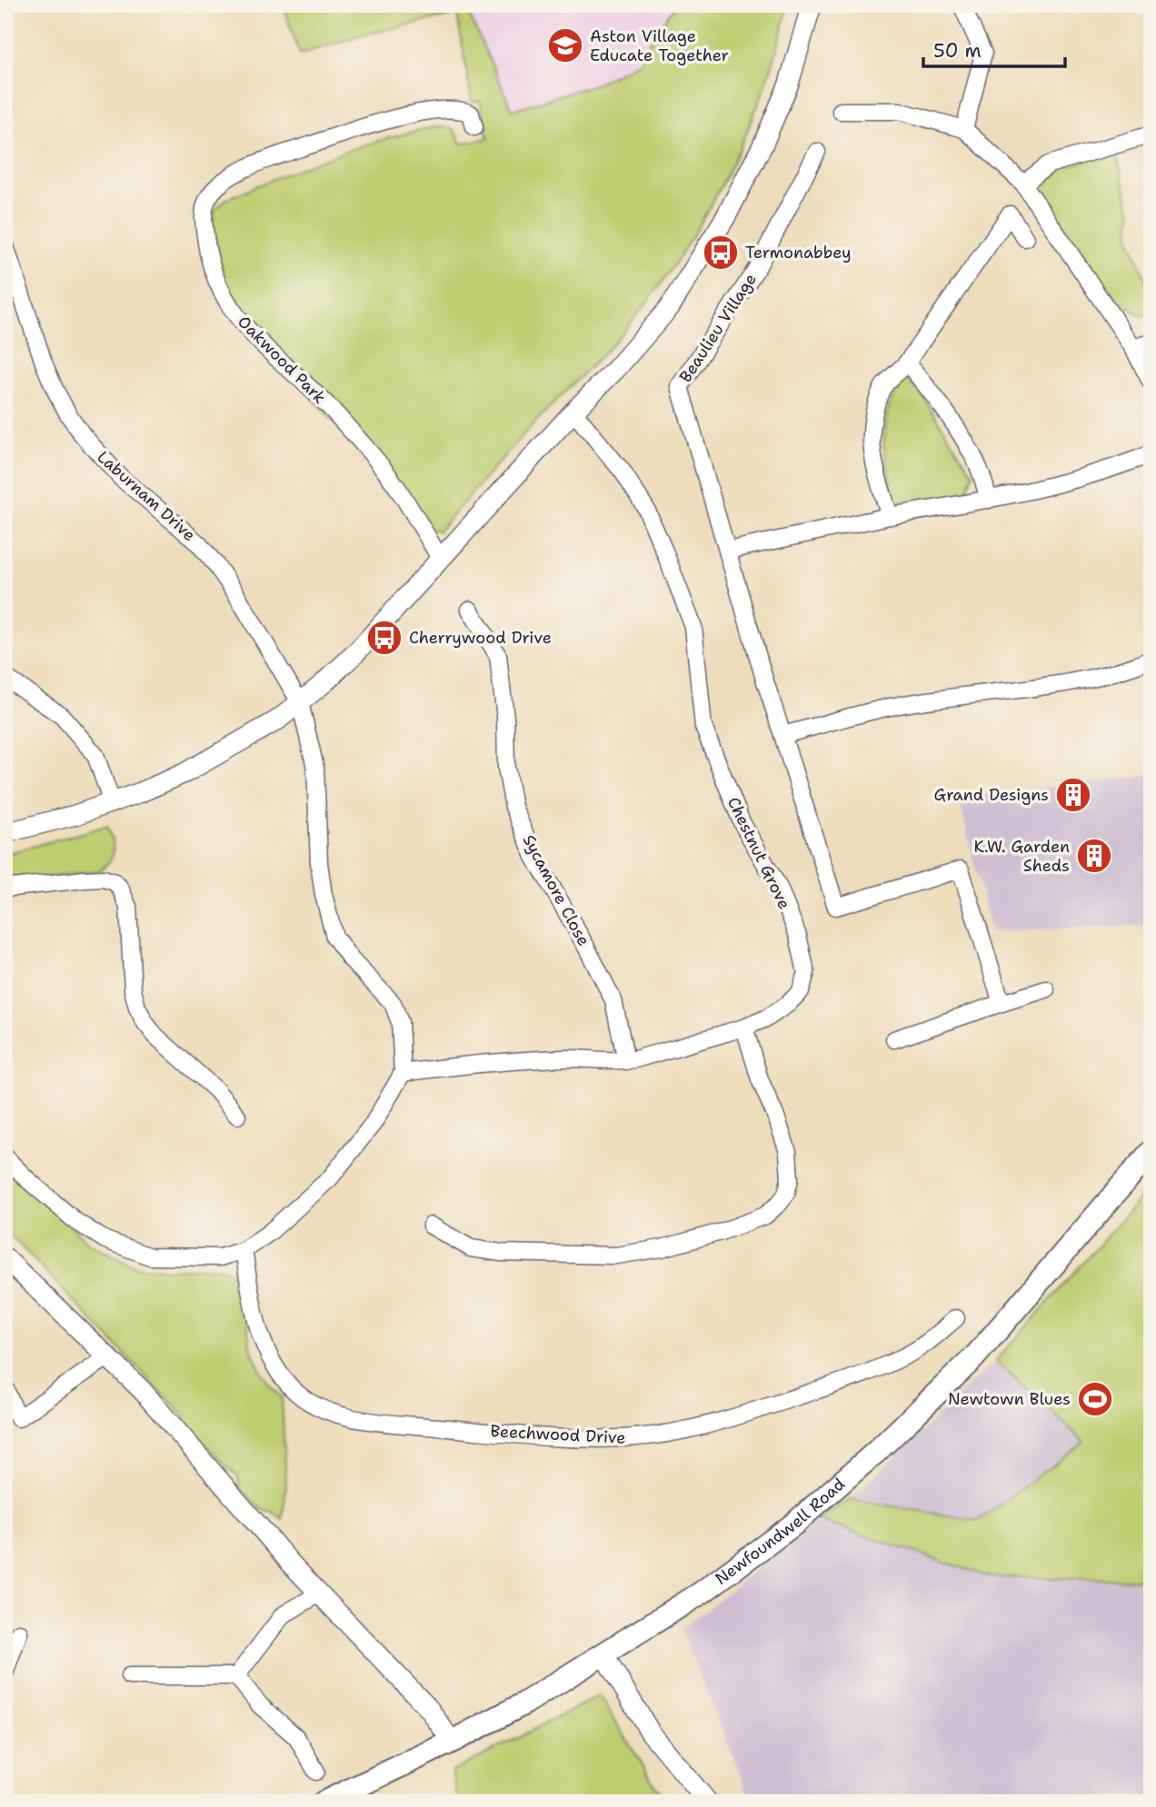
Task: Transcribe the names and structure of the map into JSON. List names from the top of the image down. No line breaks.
{"streets":{"main road":["Newfoundwell Road"],"street":["Beaulieu Village","Oakwood Park","Laburnam Drive","Chestnut Grove","Sycamore Close","Beechwood Drive"]},"crossings":[["Chestnut Grove","Sycamore Close"]],"places":{"school or university":["Aston Village Educate Together"],"bus stop":["Termonabbey","Cherrywood Drive"],"building":["Grand Designs","K.W. Garden Sheds"],"sports":["Newtown Blues"]},"scale_bar":"50 m"}
